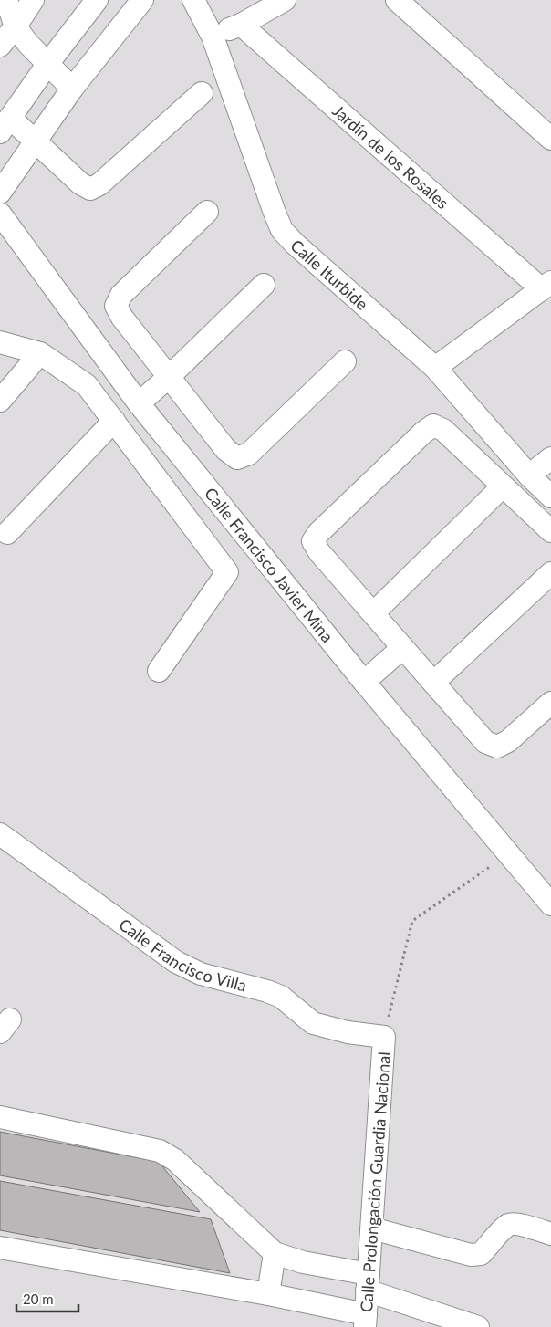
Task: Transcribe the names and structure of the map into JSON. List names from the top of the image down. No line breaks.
{"streets":{"street":["Jardín de los Rosales","Calle Iturbide","Calle Francisco Javier Mina","Calle Francisco Villa","Calle Prolongación Guardia Nacional"]},"crossings":[["Calle Francisco Villa","Calle Prolongación Guardia Nacional"]],"scale_bar":"20 m"}
